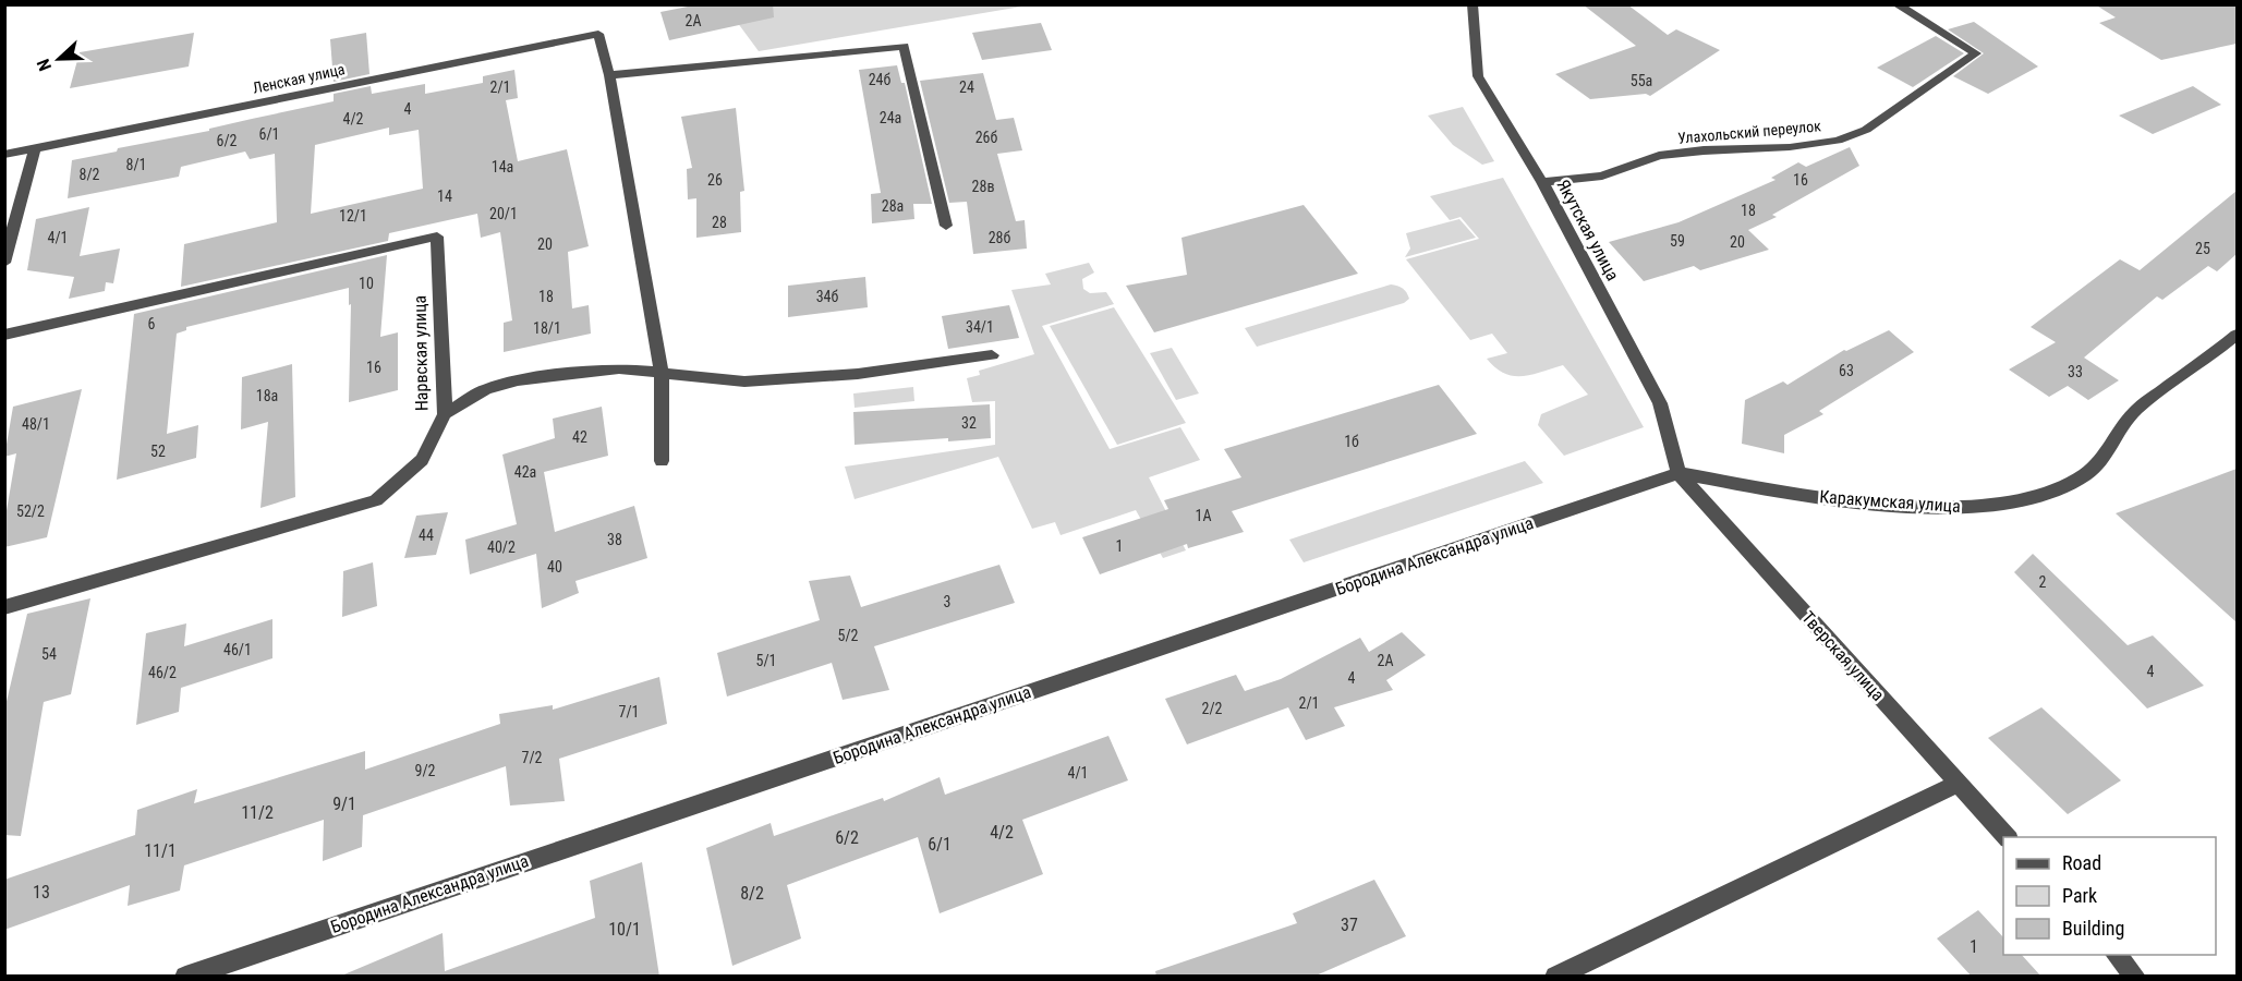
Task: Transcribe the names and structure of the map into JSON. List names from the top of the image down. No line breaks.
{"streets":{"street":["Ленская улица","Улахольский переулок","Якутская улица","Нарвская улица","Каракумская улица","Бородина Александра улица","Тверская улица"]},"crossings":[["Улахольский переулок","Якутская улица"],["Якутская улица","Каракумская улица"],["Якутская улица","Бородина Александра улица"],["Якутская улица","Тверская улица"],["Каракумская улица","Бородина Александра улица"],["Каракумская улица","Тверская улица"],["Бородина Александра улица","Тверская улица"]],"house_numbers":["2А","24б","55а","2/1","24","4","24а","4/2","6/1","26б","6/2","8/1","14а","8/2","26","16","28в","14","28а","18","20/1","12/1","28","4/1","28б","59","20","20","25","10","18","34б","6","34/1","18/1","16","63","33","18а","32","48/1","42","1б","52","42а","52/2","1А","44","38","1","40/2","40","2","3","5/2","46/1","54","5/1","2А","4","46/2","4","2/1","2/2","7/1","7/2","9/2","4/1","9/1","11/2","4/2","6/2","6/1","11/1","13","8/2","37","10/1","1"],"legend":["Road","Park","Building"],"north":"left"}
